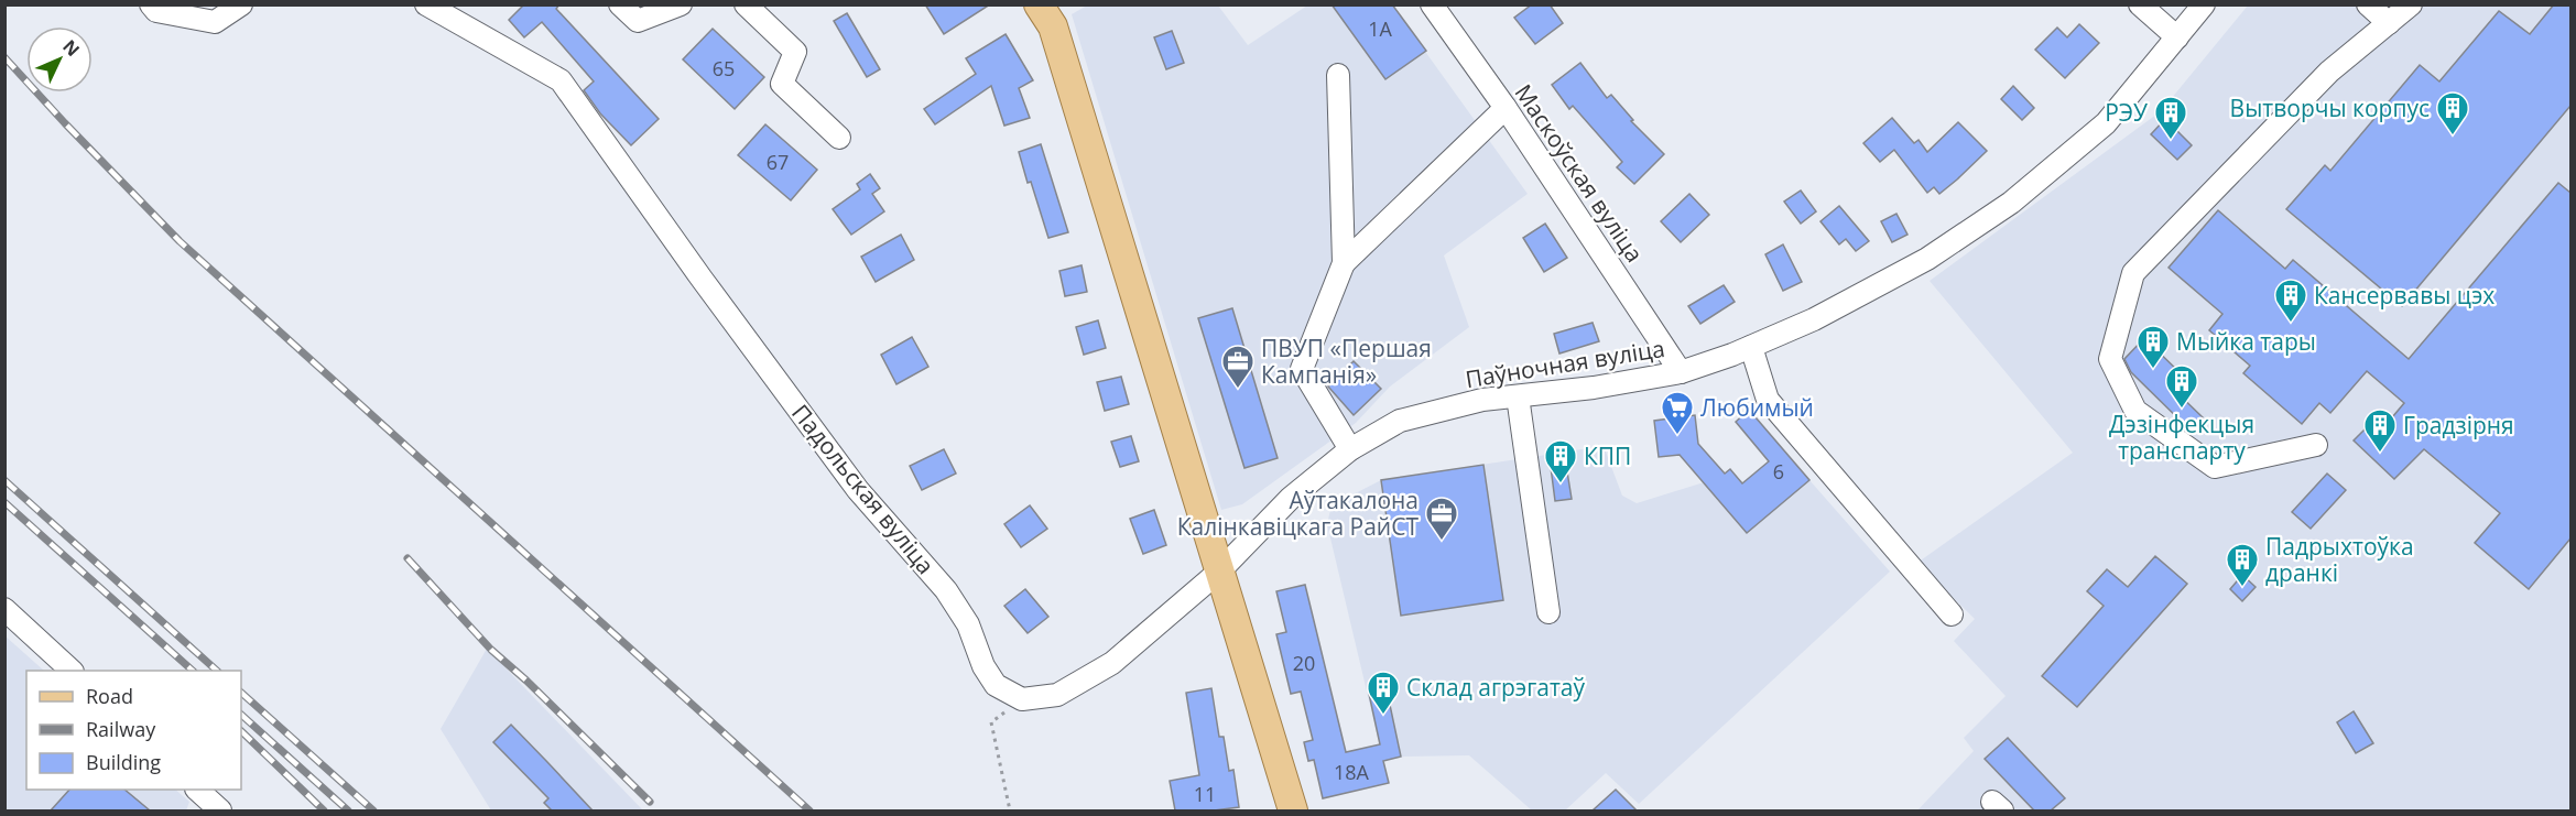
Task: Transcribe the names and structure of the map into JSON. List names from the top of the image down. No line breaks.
{"streets":{"street":["Маскоўская вуліца","Паўночная вуліца","Падольская вуліца"]},"crossings":[["Маскоўская вуліца","Паўночная вуліца"]],"places":{"building":["Вытворчы корпус","РЭУ","Кансервавы цэх","Мыйка тары","Дэзінфекцыя транспарту","Градзірня","КПП","Падрыхтоўка дранкі","Склад агрэгатаў"],"office":["ПВУП «Першая Кампанія»","Аўтакалона Калінкавіцкага РайСТ"],"supermarket":["Любимый"]},"house_numbers":["1А","65","67","6","20","18А","11"],"legend":["Road","Railway","Building"],"north":"top right"}
